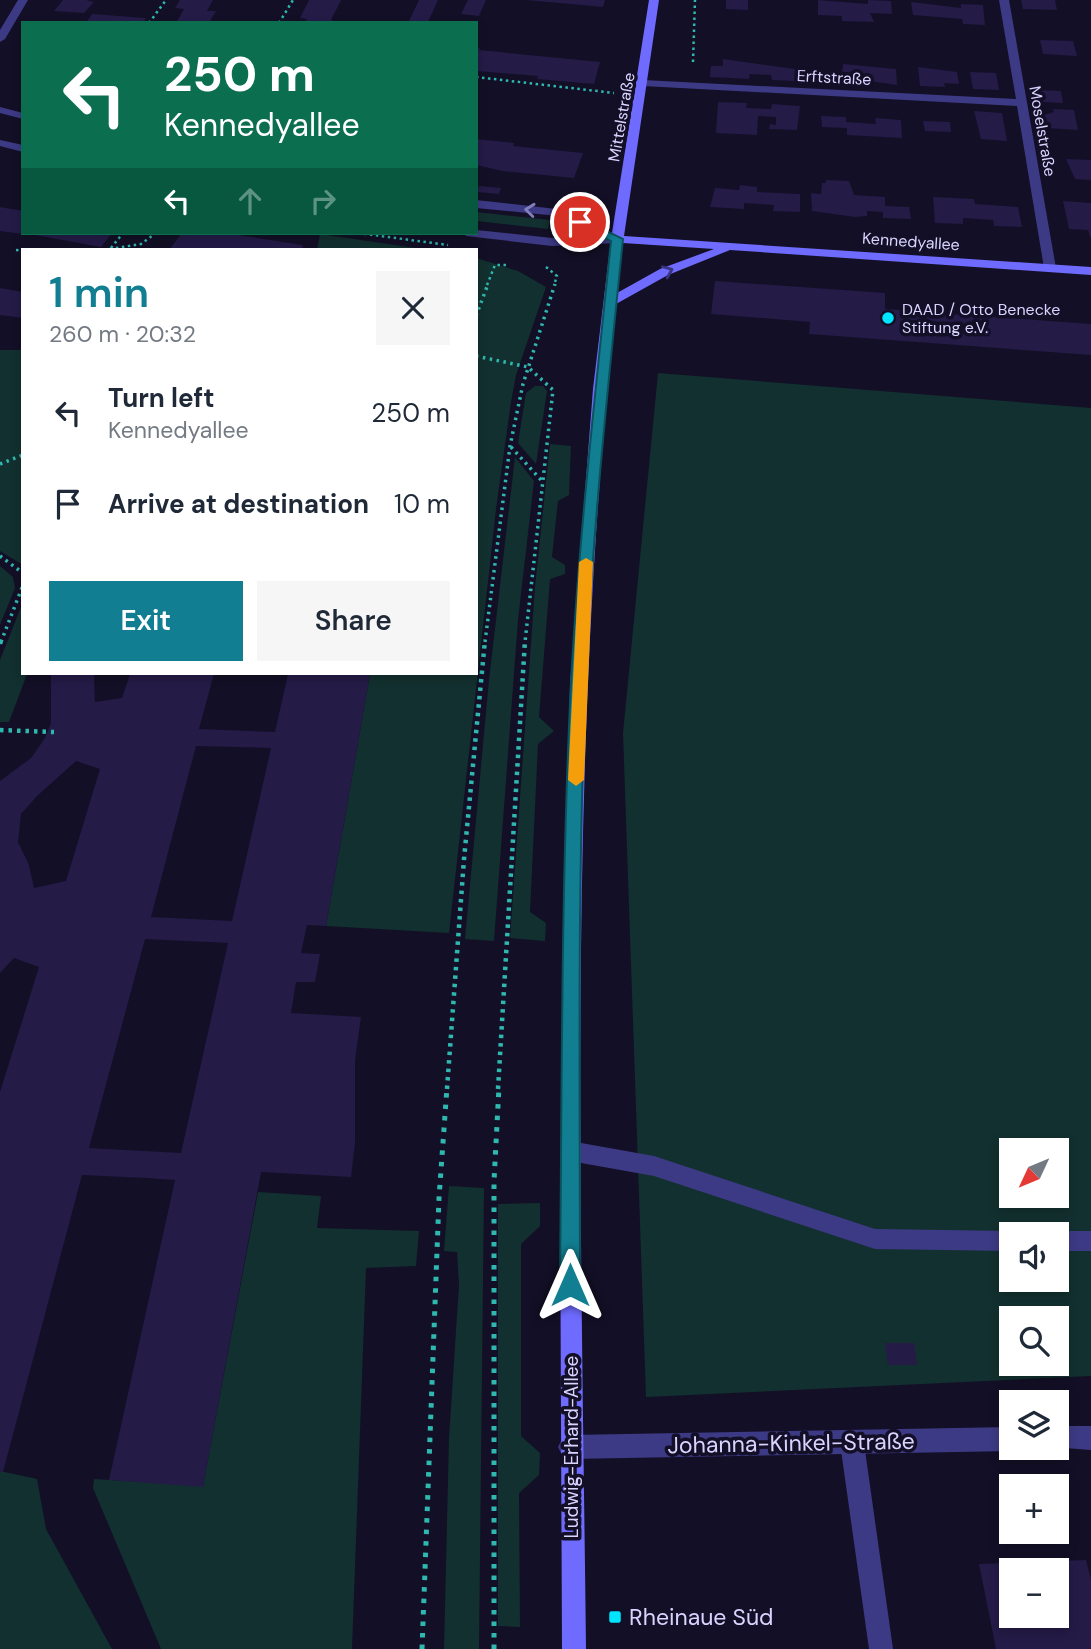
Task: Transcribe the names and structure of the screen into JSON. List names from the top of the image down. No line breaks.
{"streets":{"main road":["Mittelstraße","Kennedyallee","Ludwig-Erhard-Allee"],"street":["Erftstraße","Moselstraße","Johanna-Kinkel-Straße"]},"crossings":[["Erftstraße","Mittelstraße"],["Erftstraße","Moselstraße"],["Mittelstraße","Kennedyallee"],["Mittelstraße","Ludwig-Erhard-Allee"],["Moselstraße","Kennedyallee"],["Kennedyallee","Ludwig-Erhard-Allee"],["Johanna-Kinkel-Straße","Ludwig-Erhard-Allee"]],"places":{"other":["DAAD / Otto Benecke Stiftung e.V."],"transit":["Rheinaue Süd"]},"north":"bottom left","page":{"turn":["250 m","Kennedyallee"],"heading":["1 min","260 m · 20:32"],"list":[{"name":"Turn left","note":"Kennedyallee","value":"250 m"},{"name":"Arrive at destination","value":"10 m"}],"buttons":["Exit","Share"],"map_buttons":["+","−"]}}
